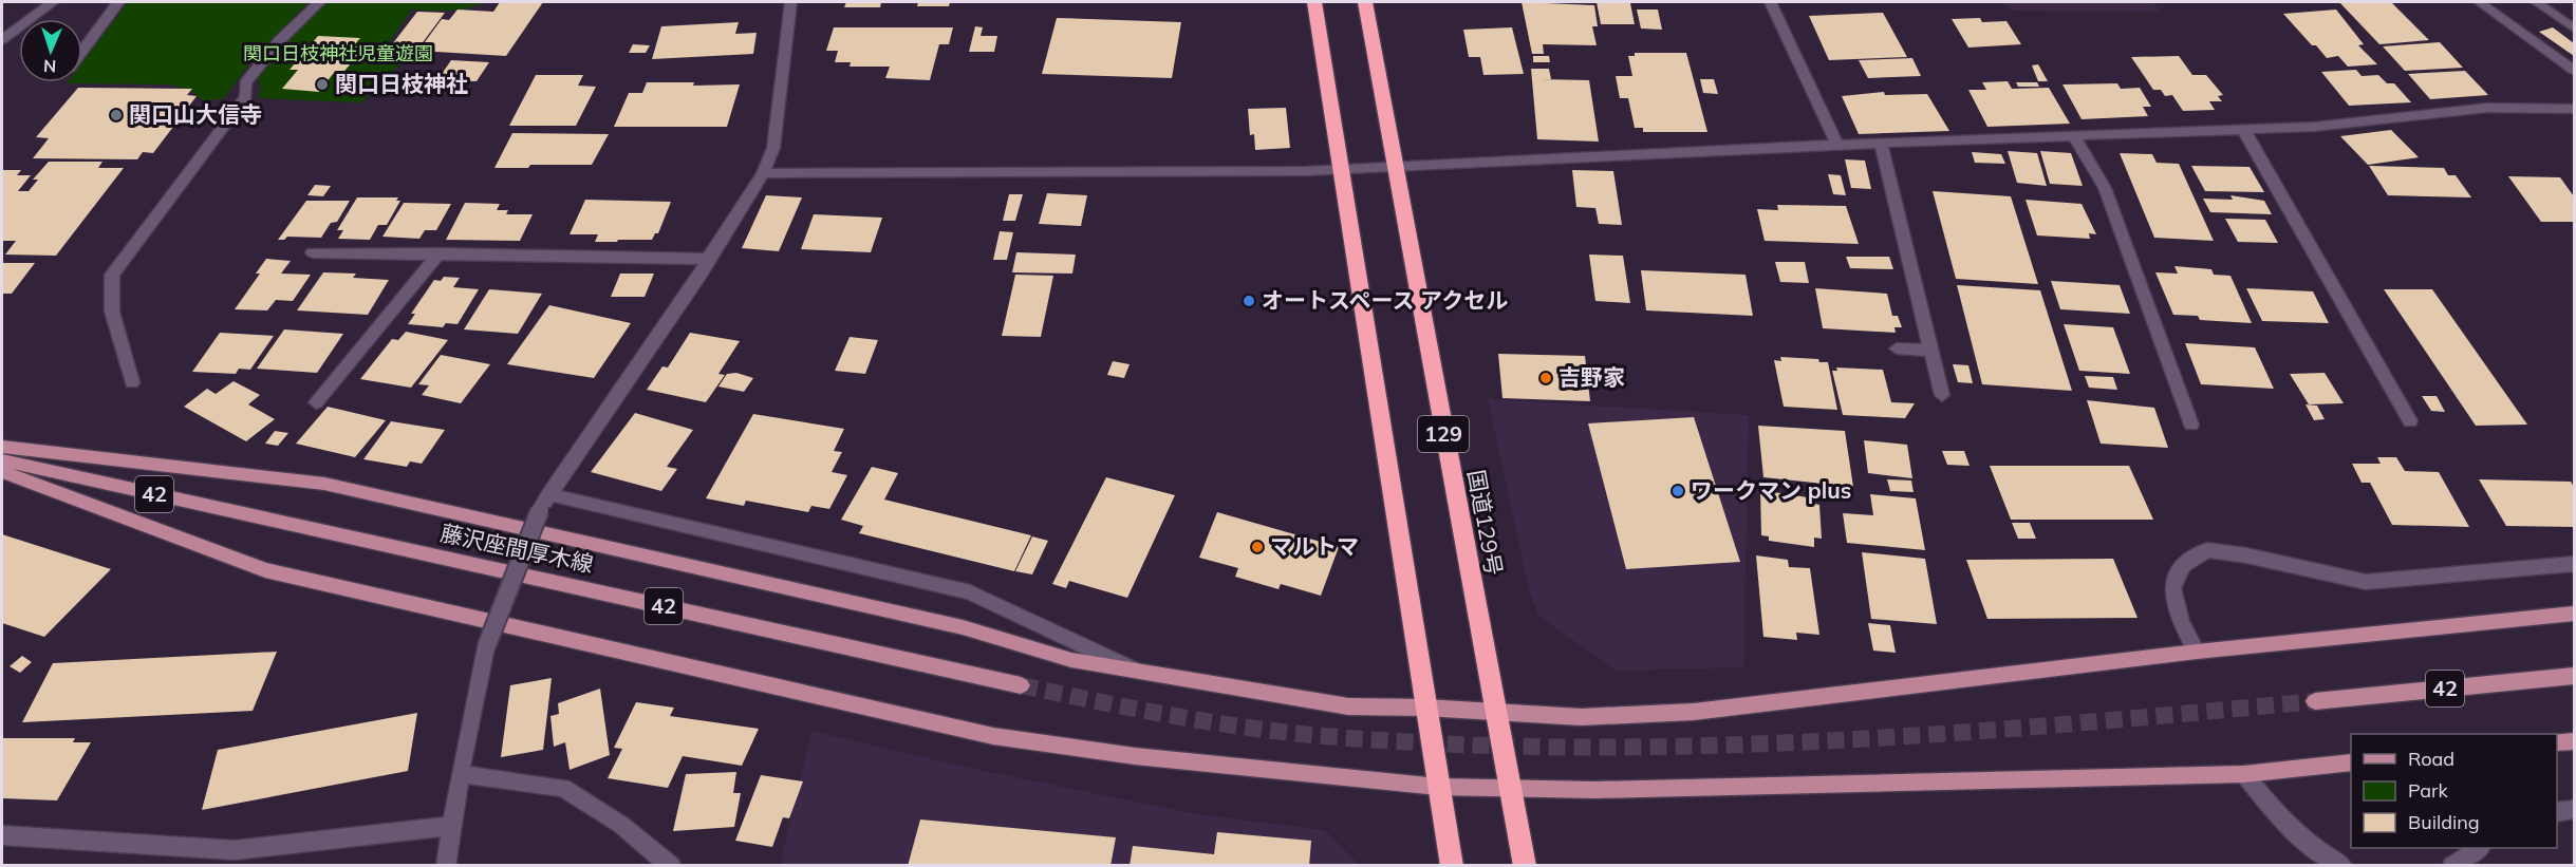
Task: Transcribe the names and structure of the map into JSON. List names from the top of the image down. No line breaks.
{"streets":{"highway":["129","国道129号"],"main road":["42","藤沢座間厚木線"]},"parks":["関口日枝神社児童遊園"],"places":["関口日枝神社","関口山大信寺","オートスペース アクセル","吉野家","ワークマン plus","マルトマ"],"legend":["Road","Park","Building"],"north":"bottom"}
